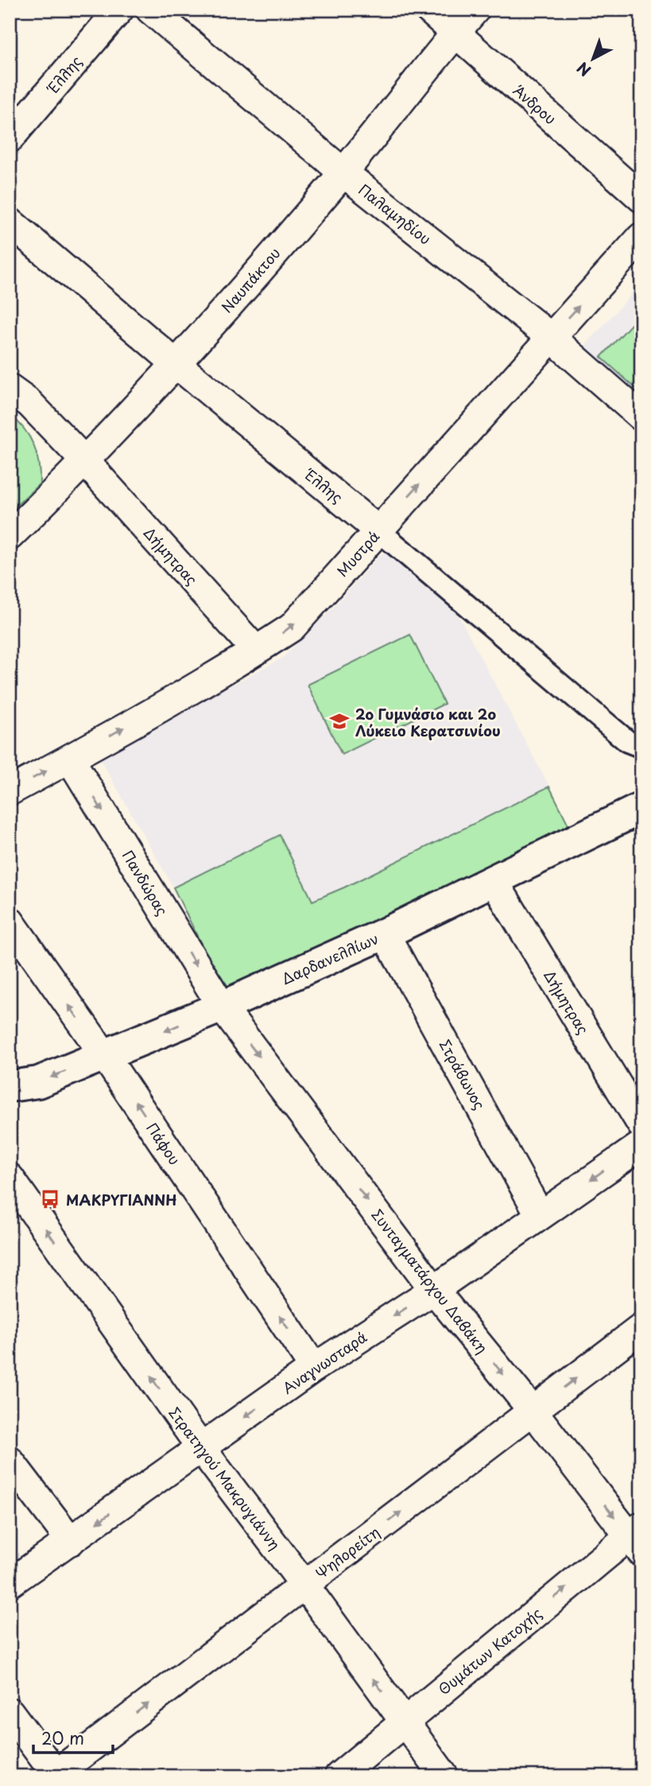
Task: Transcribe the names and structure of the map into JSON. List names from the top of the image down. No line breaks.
{"streets":{"street":["Έλλης","Άνδρου","Παλαμηδίου","Ναυπάκτου","Μυστρά","Δήμητρας","Πανδώρας","Δαρδανελλίων","Στράβωνος","Πάφου","Συνταγματάρχου Δαβάκη","Αναγνωσταρά","Στρατηγού Μακρυγιάννη","Ψηλορείτη","Θυμάτων Κατοχής"]},"crossings":[["Έλλης","Ναυπάκτου"],["Έλλης","Μυστρά"],["Άνδρου","Ναυπάκτου"],["Παλαμηδίου","Ναυπάκτου"],["Παλαμηδίου","Μυστρά"],["Ναυπάκτου","Δήμητρας"],["Μυστρά","Δήμητρας"],["Μυστρά","Πανδώρας"],["Δήμητρας","Δαρδανελλίων"],["Πανδώρας","Δαρδανελλίων"],["Πανδώρας","Συνταγματάρχου Δαβάκη"],["Δαρδανελλίων","Στράβωνος"],["Δαρδανελλίων","Πάφου"],["Δαρδανελλίων","Συνταγματάρχου Δαβάκη"],["Στράβωνος","Αναγνωσταρά"],["Πάφου","Αναγνωσταρά"],["Συνταγματάρχου Δαβάκη","Αναγνωσταρά"],["Συνταγματάρχου Δαβάκη","Ψηλορείτη"],["Συνταγματάρχου Δαβάκη","Θυμάτων Κατοχής"],["Αναγνωσταρά","Στρατηγού Μακρυγιάννη"],["Στρατηγού Μακρυγιάννη","Ψηλορείτη"],["Στρατηγού Μακρυγιάννη","Θυμάτων Κατοχής"]],"one_way":["Μυστρά","Πανδώρας","Πάφου","Συνταγματάρχου Δαβάκη","Αναγνωσταρά","Στρατηγού Μακρυγιάννη","Ψηλορείτη","Θυμάτων Κατοχής"],"places":{"school or university":["2ο Γυμνάσιο και 2ο Λύκειο Κερατσινίου"],"bus stop":["ΜΑΚΡΥΓΙΑΝΝΗ"]},"scale_bar":"20 m","north":"bottom left"}
